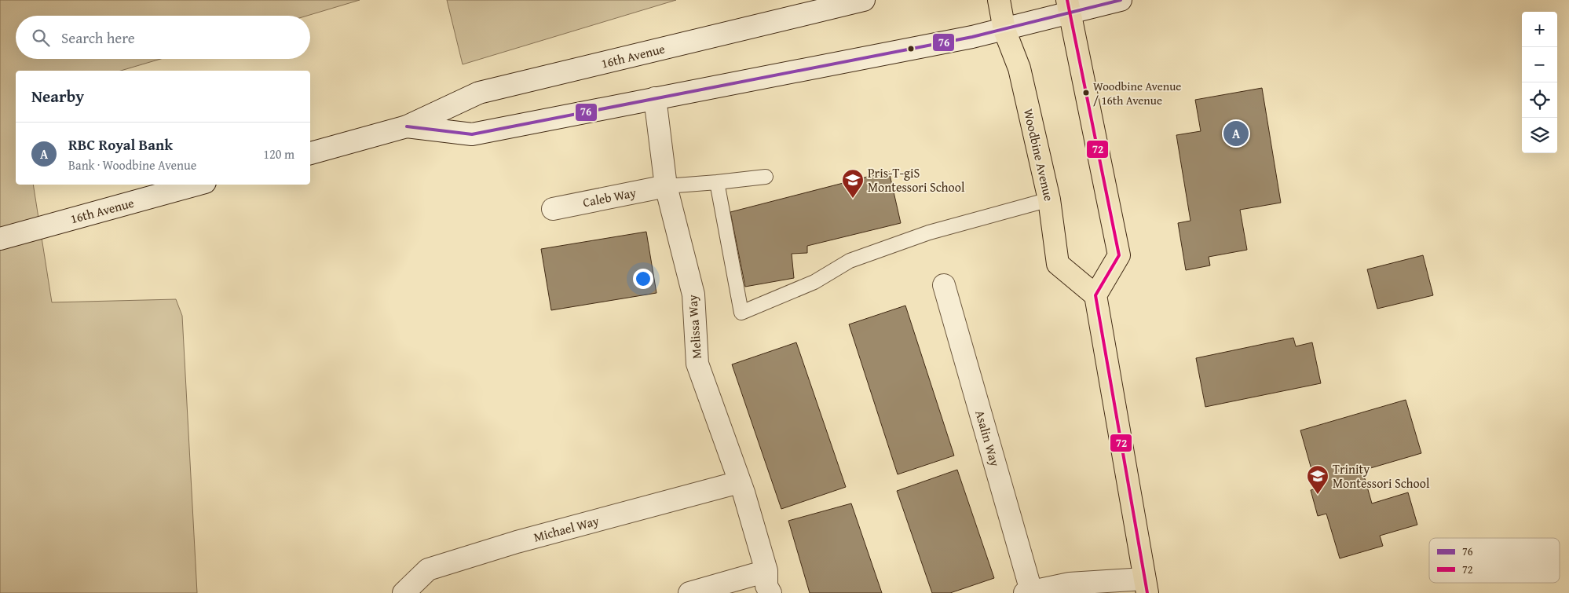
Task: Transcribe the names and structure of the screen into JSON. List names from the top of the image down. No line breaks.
{"streets":{"main road":["16th Avenue","Woodbine Avenue","Caleb Way","Melissa Way","Asalin Way","Michael Way"]},"crossings":[["16th Avenue","Woodbine Avenue"],["16th Avenue","Melissa Way"],["Caleb Way","Melissa Way"],["Melissa Way","Michael Way"]],"places":{"other":["Woodbine Avenue / 16th Avenue"],"school or university":["Pris-T-giS Montessori School","Trinity Montessori School"]},"lines":["transit line 76","transit line 72"],"legend":["76","72"],"page":{"map_buttons":["+","−"],"search":"Search here","heading":"Nearby","pins":"A","list":[{"mark":"A","name":"RBC Royal Bank","note":"Bank · Woodbine Avenue","value":"120 m"}]}}
